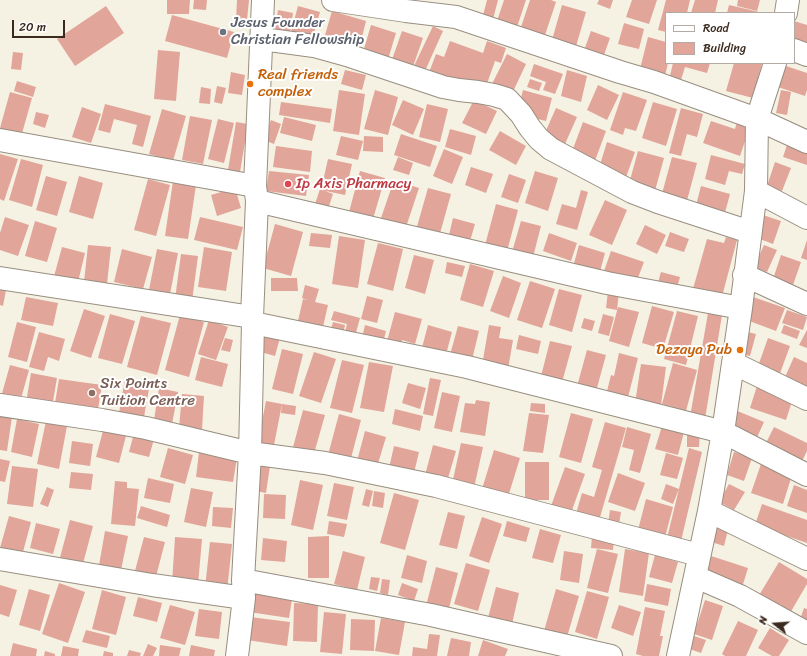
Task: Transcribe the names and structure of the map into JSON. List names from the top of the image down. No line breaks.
{"places":["Jesus Founder Christian Fellowship","Real friends complex","Ip Axis Pharmacy","Dezaya Pub","Six Points Tuition Centre"],"legend":["Road","Building"],"scale_bar":"20 m","north":"left"}
